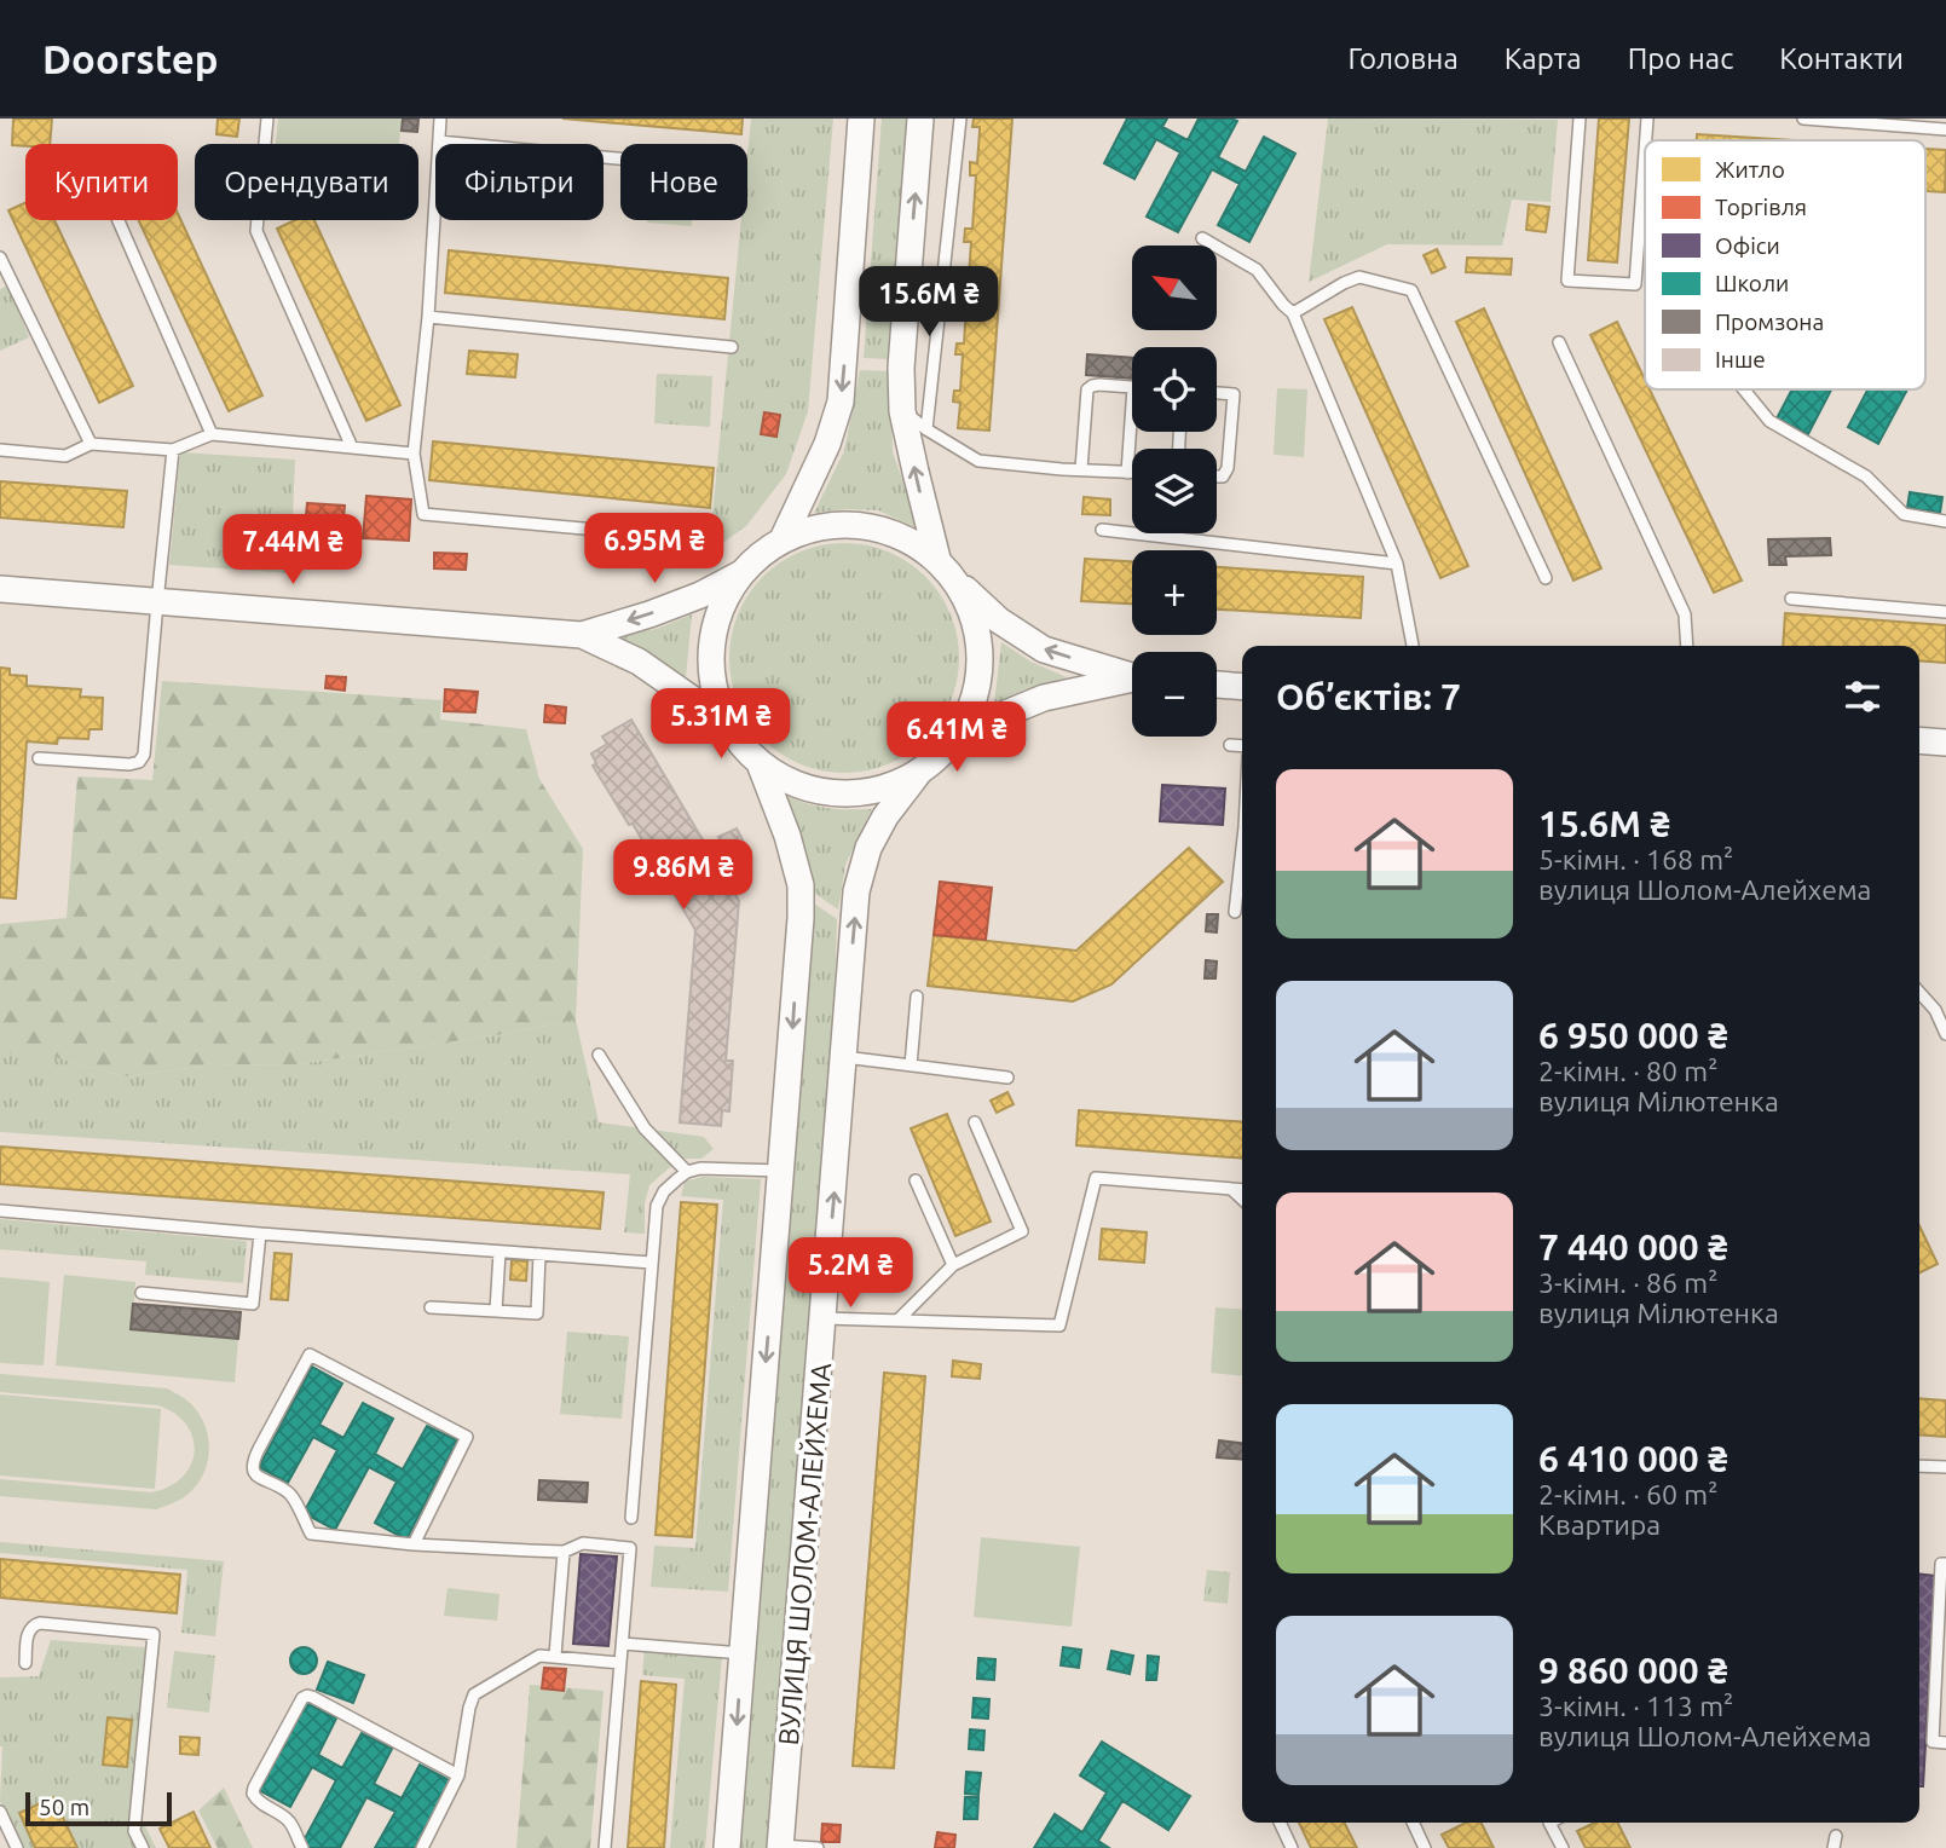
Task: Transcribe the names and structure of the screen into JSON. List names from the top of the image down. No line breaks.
{"streets":{"street":["ВУЛИЦЯ ШОЛОМ-АЛЕЙХЕМА"]},"legend":["Житло","Торгівля","Офіси","Школи","Промзона","Інше"],"scale_bar":"50 m","north":"top left","page":{"header":"Doorstep","nav":["Головна","Карта","Про нас","Контакти"],"chip":["Купити","Орендувати","Фільтри","Нове"],"map_buttons":["+","−"],"price":["15.6M ₴","6.95M ₴","7.44M ₴","5.31M ₴","6.41M ₴","9.86M ₴","5.2M ₴"],"heading":"Об’єктів: 7","list":[{"name":"15.6M ₴","note":"5-кімн. · 168 m² · вулиця Шолом-Алейхема"},{"name":"6 950 000 ₴","note":"2-кімн. · 80 m² · вулиця Мілютенка"},{"name":"7 440 000 ₴","note":"3-кімн. · 86 m² · вулиця Мілютенка"},{"name":"6 410 000 ₴","note":"2-кімн. · 60 m² · Квартира"},{"name":"9 860 000 ₴","note":"3-кімн. · 113 m² · вулиця Шолом-Алейхема"}],"scale":"50 m"}}
